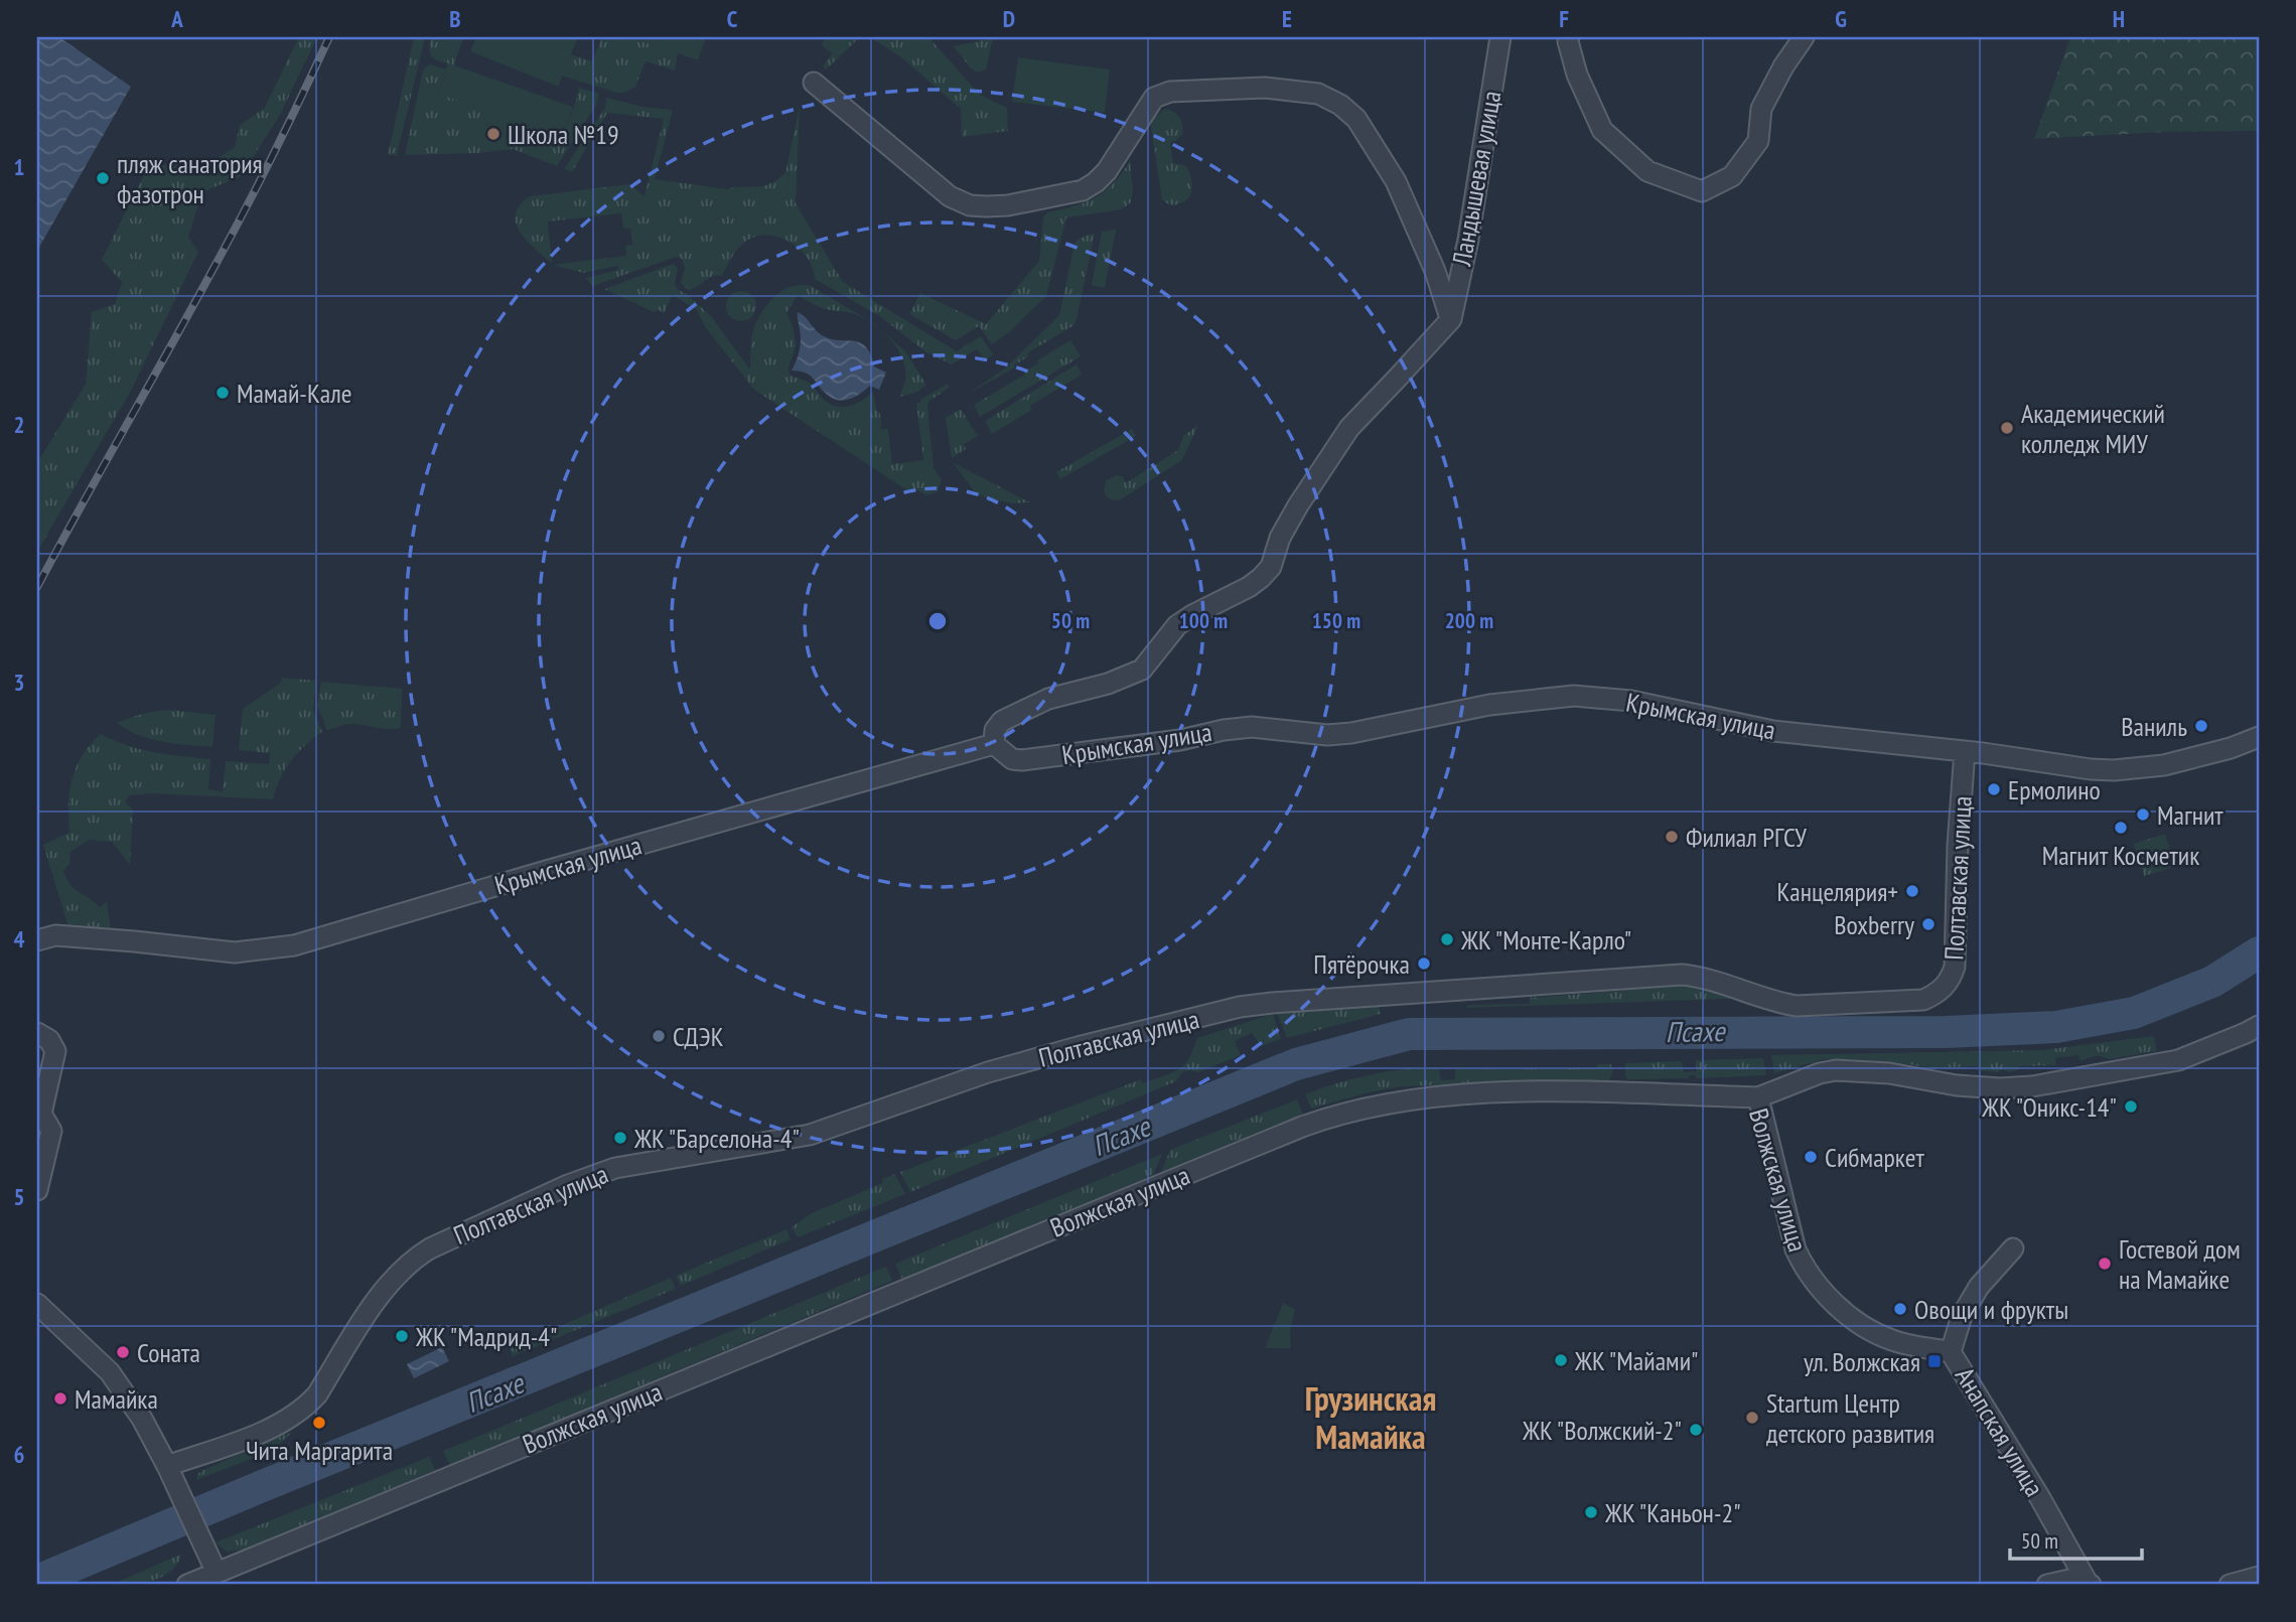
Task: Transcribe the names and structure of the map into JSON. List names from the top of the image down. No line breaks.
{"streets":{"street":["Ландышевая улица","Крымская улица","Полтавская улица","Волжская улица","Анапская улица"]},"crossings":[["Крымская улица","Полтавская улица"],["Волжская улица","Анапская улица"]],"districts":["Грузинская Мамайка"],"water":["Псахе"],"places":{"other":["Школа №19","пляж санатория фазотрон","Мамай-Кале","Академический колледж МИУ","Ваниль","Ермолино","Магнит","Магнит Косметик","Филиал РГСУ","Канцелярия+","Boxberry","ЖК \"Монте-Карло\"","Пятёрочка","СДЭК","ЖК \"Оникс-14\"","ЖК \"Барселона-4\"","Сибмаркет","Гостевой дом на Мамайке","Овощи и фрукты","ЖК \"Мадрид-4\"","Соната","ЖК \"Майами\"","Мамайка","Startum Центр детского развития","Чита Маргарита","ЖК \"Волжский-2\"","ЖК \"Каньон-2\""],"transit":["ул. Волжская"]},"scale_bar":"50 m","grid":{"columns":["A","B","C","D","E","F","G","H"],"rows":["1","2","3","4","5","6"]},"rings":["50 m","100 m","150 m","200 m"]}
